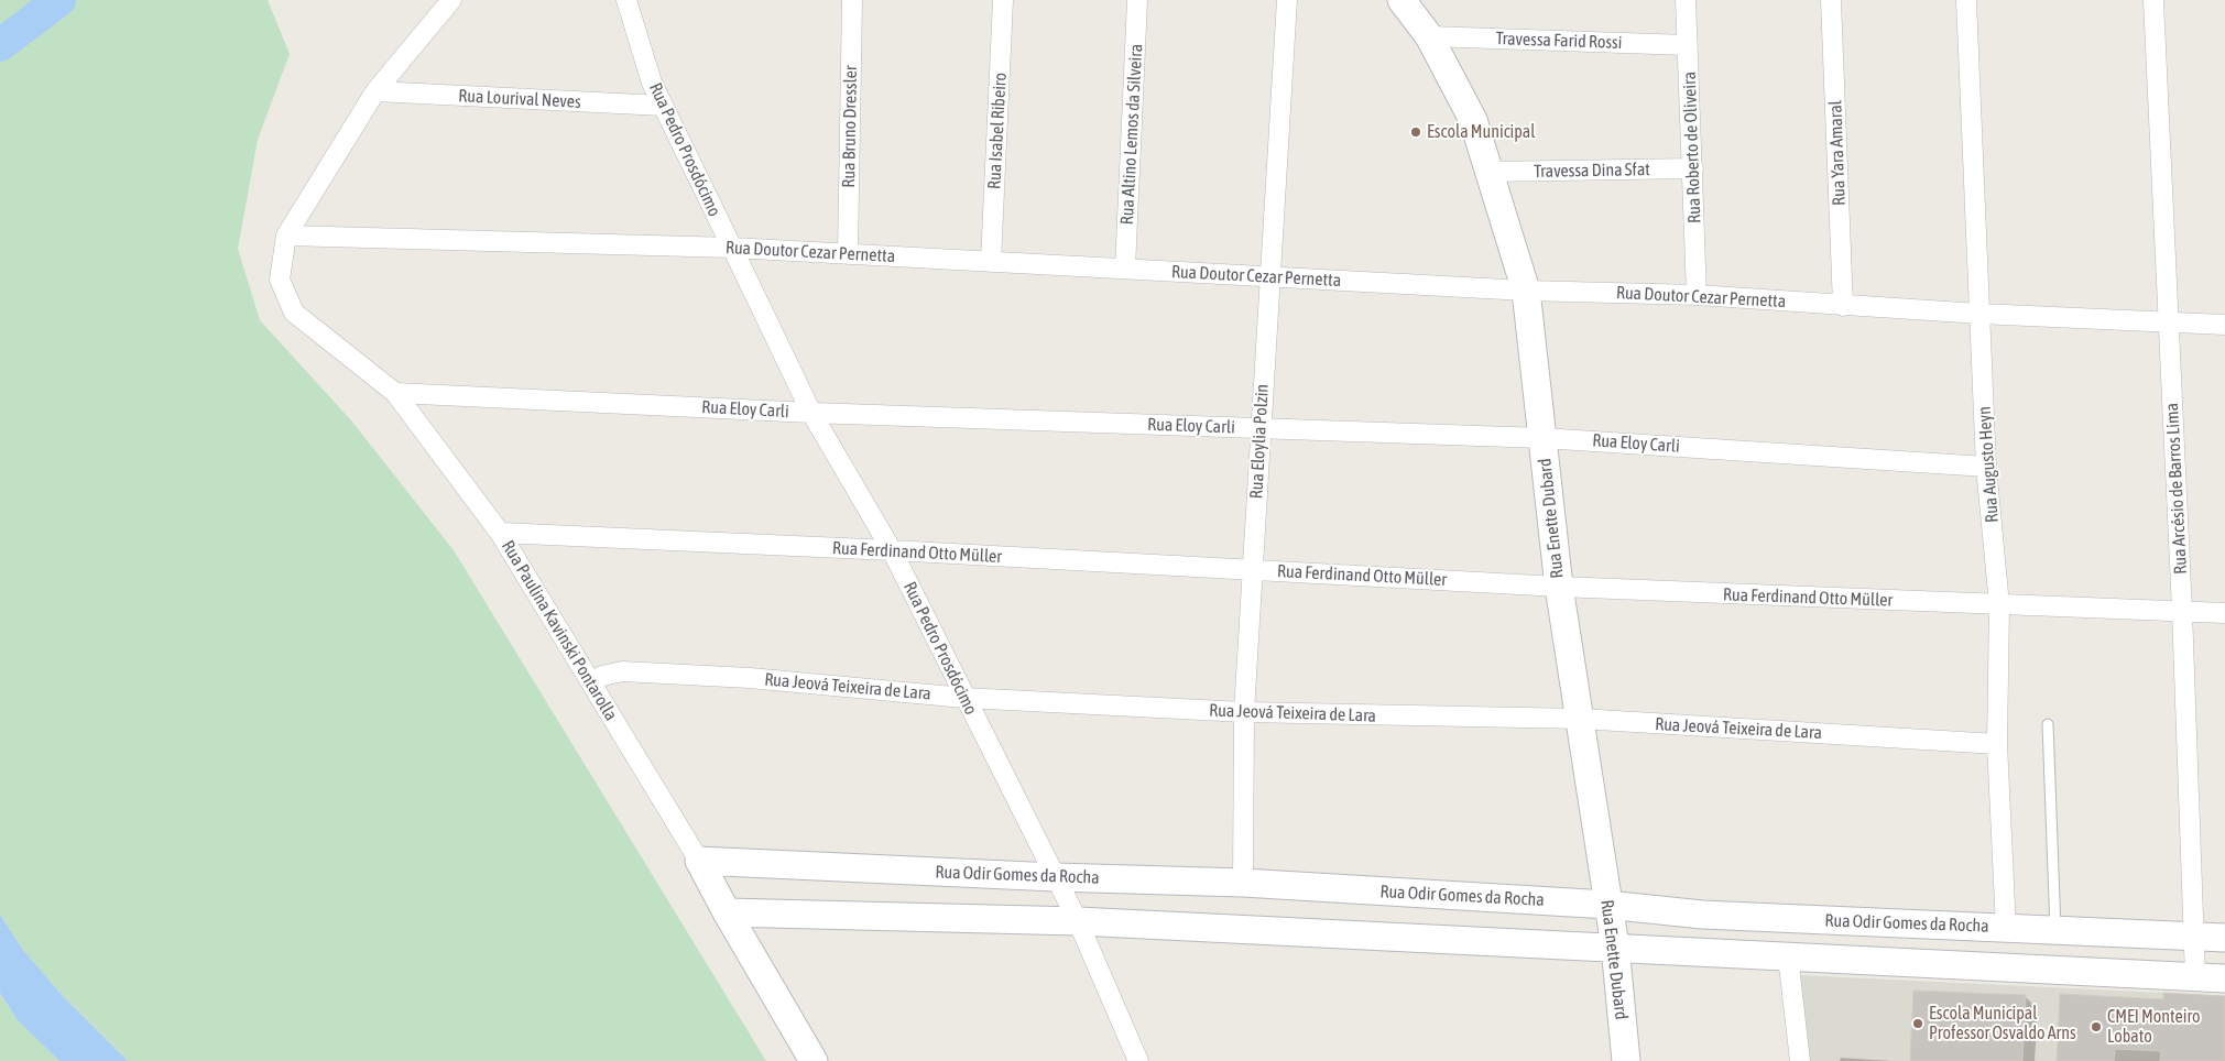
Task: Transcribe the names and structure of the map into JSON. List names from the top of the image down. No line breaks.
{"streets":{"street":["Travessa Farid Rossi","Rua Lourival Neves","Rua Bruno Dressler","Rua Isabel Ribeiro","Rua Altino Lemos da Silveira","Rua Roberto de Oliveira","Rua Pedro Prosdócimo","Rua Yara Amaral","Travessa Dina Sfat","Rua Doutor Cezar Pernetta","Rua Eloy Carli","Rua Eloylia Polzin","Rua Augusto Heyn","Rua Arcésio de Barros Lima","Rua Enette Dubard","Rua Ferdinand Otto Müller","Rua Paulina Kavinski Pontarolla","Rua Jeová Teixeira de Lara","Rua Odir Gomes da Rocha"]},"crossings":[["Travessa Farid Rossi","Rua Roberto de Oliveira"],["Travessa Farid Rossi","Rua Enette Dubard"],["Rua Lourival Neves","Rua Pedro Prosdócimo"],["Rua Bruno Dressler","Rua Doutor Cezar Pernetta"],["Rua Isabel Ribeiro","Rua Doutor Cezar Pernetta"],["Rua Altino Lemos da Silveira","Rua Doutor Cezar Pernetta"],["Rua Roberto de Oliveira","Travessa Dina Sfat"],["Rua Roberto de Oliveira","Rua Doutor Cezar Pernetta"],["Rua Pedro Prosdócimo","Rua Doutor Cezar Pernetta"],["Rua Pedro Prosdócimo","Rua Eloy Carli"],["Rua Pedro Prosdócimo","Rua Ferdinand Otto Müller"],["Rua Pedro Prosdócimo","Rua Jeová Teixeira de Lara"],["Rua Pedro Prosdócimo","Rua Odir Gomes da Rocha"],["Rua Yara Amaral","Rua Doutor Cezar Pernetta"],["Travessa Dina Sfat","Rua Enette Dubard"],["Rua Doutor Cezar Pernetta","Rua Eloylia Polzin"],["Rua Doutor Cezar Pernetta","Rua Augusto Heyn"],["Rua Doutor Cezar Pernetta","Rua Arcésio de Barros Lima"],["Rua Doutor Cezar Pernetta","Rua Enette Dubard"],["Rua Doutor Cezar Pernetta","Rua Paulina Kavinski Pontarolla"],["Rua Eloy Carli","Rua Eloylia Polzin"],["Rua Eloy Carli","Rua Augusto Heyn"],["Rua Eloy Carli","Rua Enette Dubard"],["Rua Eloy Carli","Rua Paulina Kavinski Pontarolla"],["Rua Eloylia Polzin","Rua Ferdinand Otto Müller"],["Rua Eloylia Polzin","Rua Jeová Teixeira de Lara"],["Rua Eloylia Polzin","Rua Odir Gomes da Rocha"],["Rua Augusto Heyn","Rua Ferdinand Otto Müller"],["Rua Augusto Heyn","Rua Jeová Teixeira de Lara"],["Rua Augusto Heyn","Rua Odir Gomes da Rocha"],["Rua Arcésio de Barros Lima","Rua Ferdinand Otto Müller"],["Rua Arcésio de Barros Lima","Rua Odir Gomes da Rocha"],["Rua Enette Dubard","Rua Ferdinand Otto Müller"],["Rua Enette Dubard","Rua Jeová Teixeira de Lara"],["Rua Enette Dubard","Rua Odir Gomes da Rocha"],["Rua Ferdinand Otto Müller","Rua Paulina Kavinski Pontarolla"],["Rua Paulina Kavinski Pontarolla","Rua Jeová Teixeira de Lara"],["Rua Paulina Kavinski Pontarolla","Rua Odir Gomes da Rocha"]],"places":["Escola Municipal","Escola Municipal Professor Osvaldo Arns","CMEI Monteiro Lobato"]}
